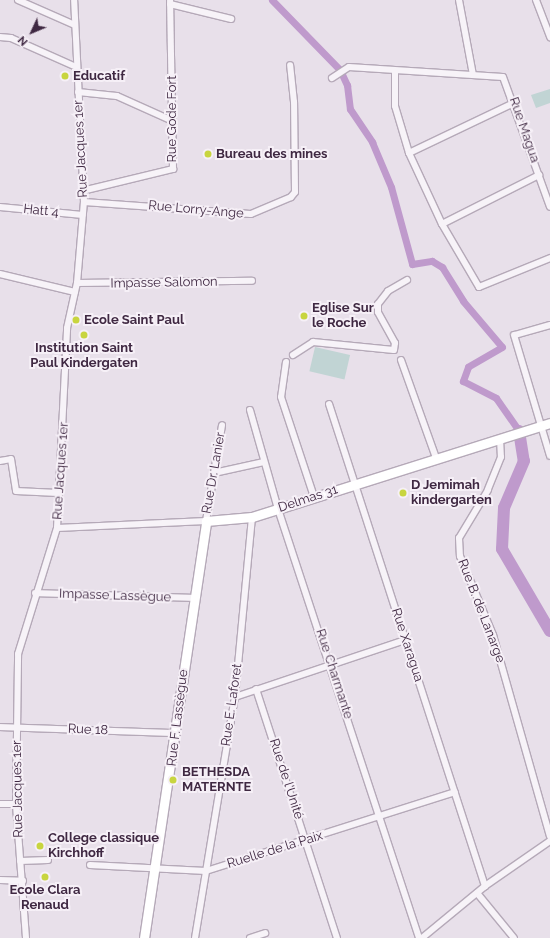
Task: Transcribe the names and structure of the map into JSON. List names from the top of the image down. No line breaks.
{"streets":{"street":["Rue Gode Fort","Rue Magua","Rue Jacques 1er","Rue Lorry-Ange","Hatt 4","Impasse Salomon","Rue Dr. Lanier","Delmas 31","Impasse Lassègue","Rue B. de Lanarge","Rue Xaragua","Rue Charmante","Rue E. Laforet","Rue F. Lassègue","Rue 18","Rue de l'Unité","Ruelle de la Paix"]},"crossings":[["Rue Gode Fort","Rue Jacques 1er"],["Rue Jacques 1er","Rue Lorry-Ange"],["Rue Jacques 1er","Hatt 4"],["Rue Jacques 1er","Impasse Salomon"],["Rue Jacques 1er","Delmas 31"],["Rue Jacques 1er","Impasse Lassègue"],["Rue Jacques 1er","Rue 18"],["Rue Dr. Lanier","Delmas 31"],["Rue Dr. Lanier","Rue F. Lassègue"],["Delmas 31","Rue B. de Lanarge"],["Delmas 31","Rue Xaragua"],["Delmas 31","Rue Charmante"],["Delmas 31","Rue E. Laforet"],["Delmas 31","Rue F. Lassègue"],["Impasse Lassègue","Rue F. Lassègue"],["Rue Xaragua","Ruelle de la Paix"],["Rue Charmante","Ruelle de la Paix"],["Rue E. Laforet","Ruelle de la Paix"],["Rue F. Lassègue","Rue 18"],["Rue F. Lassègue","Ruelle de la Paix"],["Rue de l'Unité","Ruelle de la Paix"]],"places":["Educatif","Bureau des mines","Eglise Sur le Roche","Ecole Saint Paul","Institution Saint Paul Kindergaten","D Jemimah kindergarten","BETHESDA MATERNTE","College classique Kirchhoff","Ecole Clara Renaud"],"north":"bottom left"}
